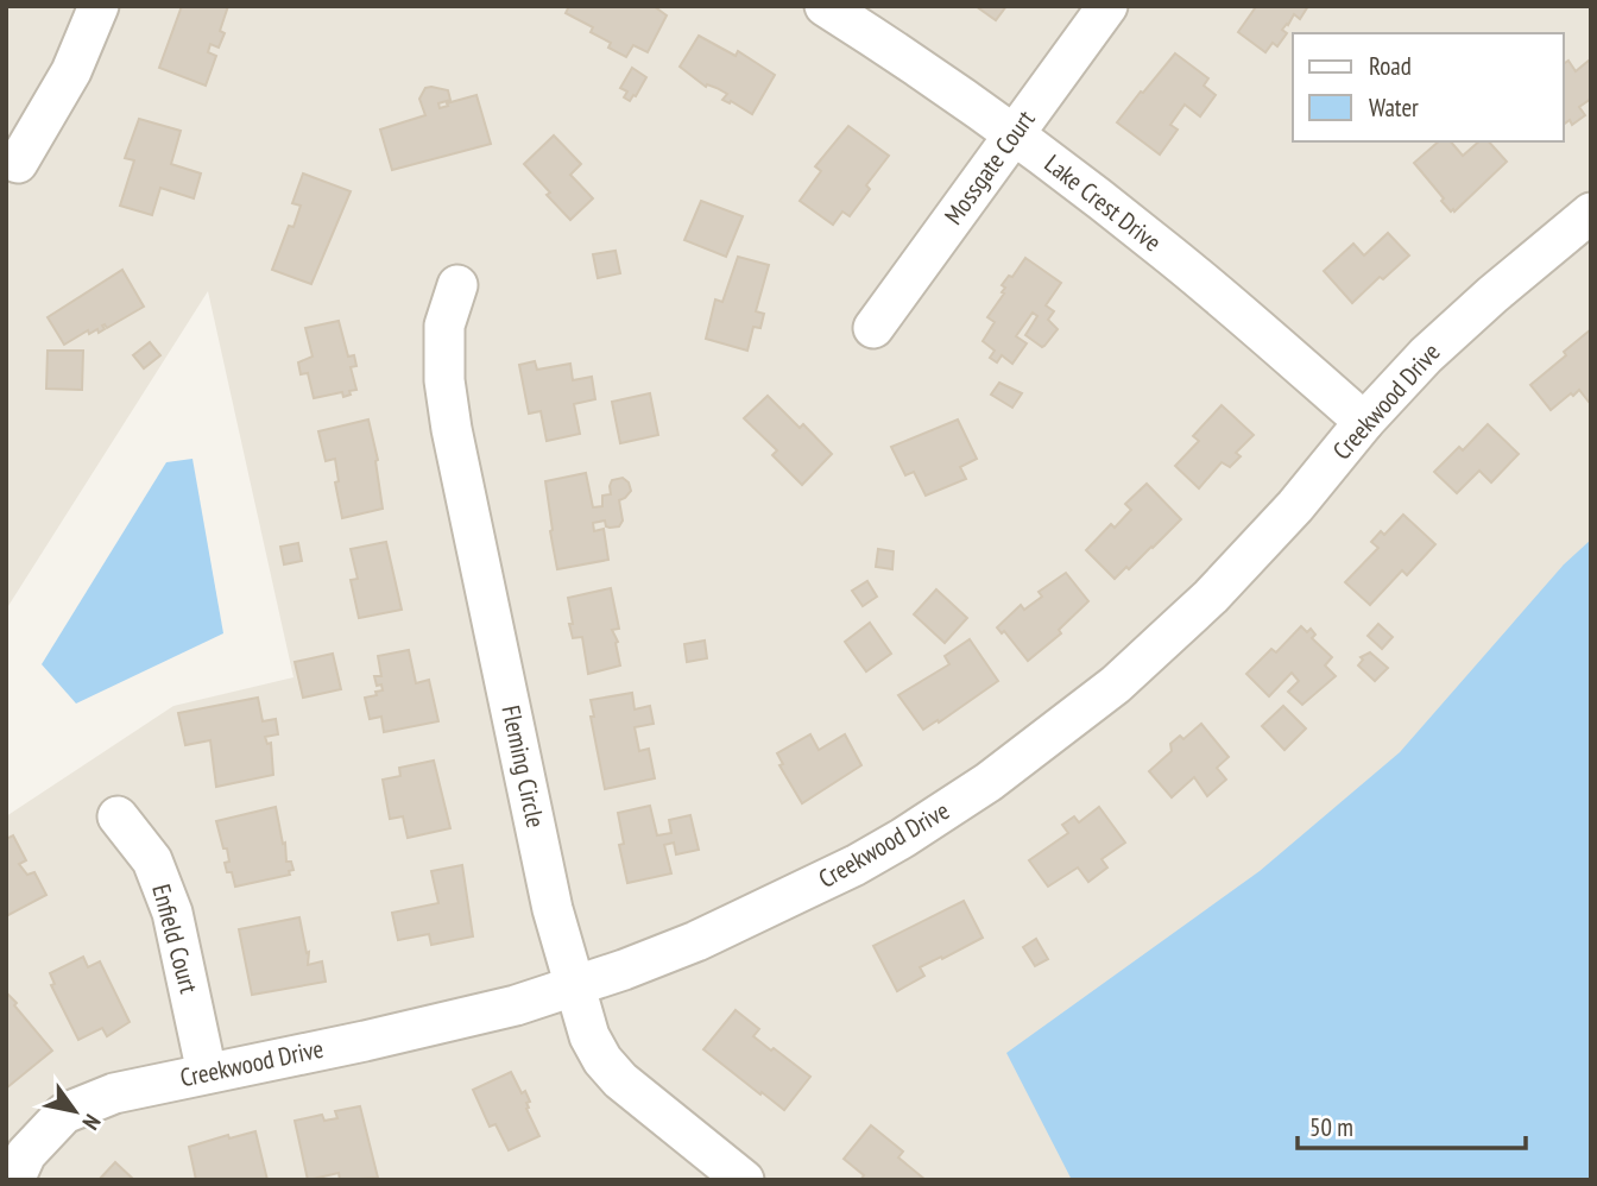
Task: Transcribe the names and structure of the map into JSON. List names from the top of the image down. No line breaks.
{"streets":{"street":["Mossgate Court","Lake Crest Drive","Creekwood Drive","Fleming Circle","Enfield Court"]},"crossings":[["Mossgate Court","Lake Crest Drive"],["Lake Crest Drive","Creekwood Drive"],["Creekwood Drive","Fleming Circle"],["Creekwood Drive","Enfield Court"]],"legend":["Road","Water"],"scale_bar":"50 m","north":"bottom right"}
